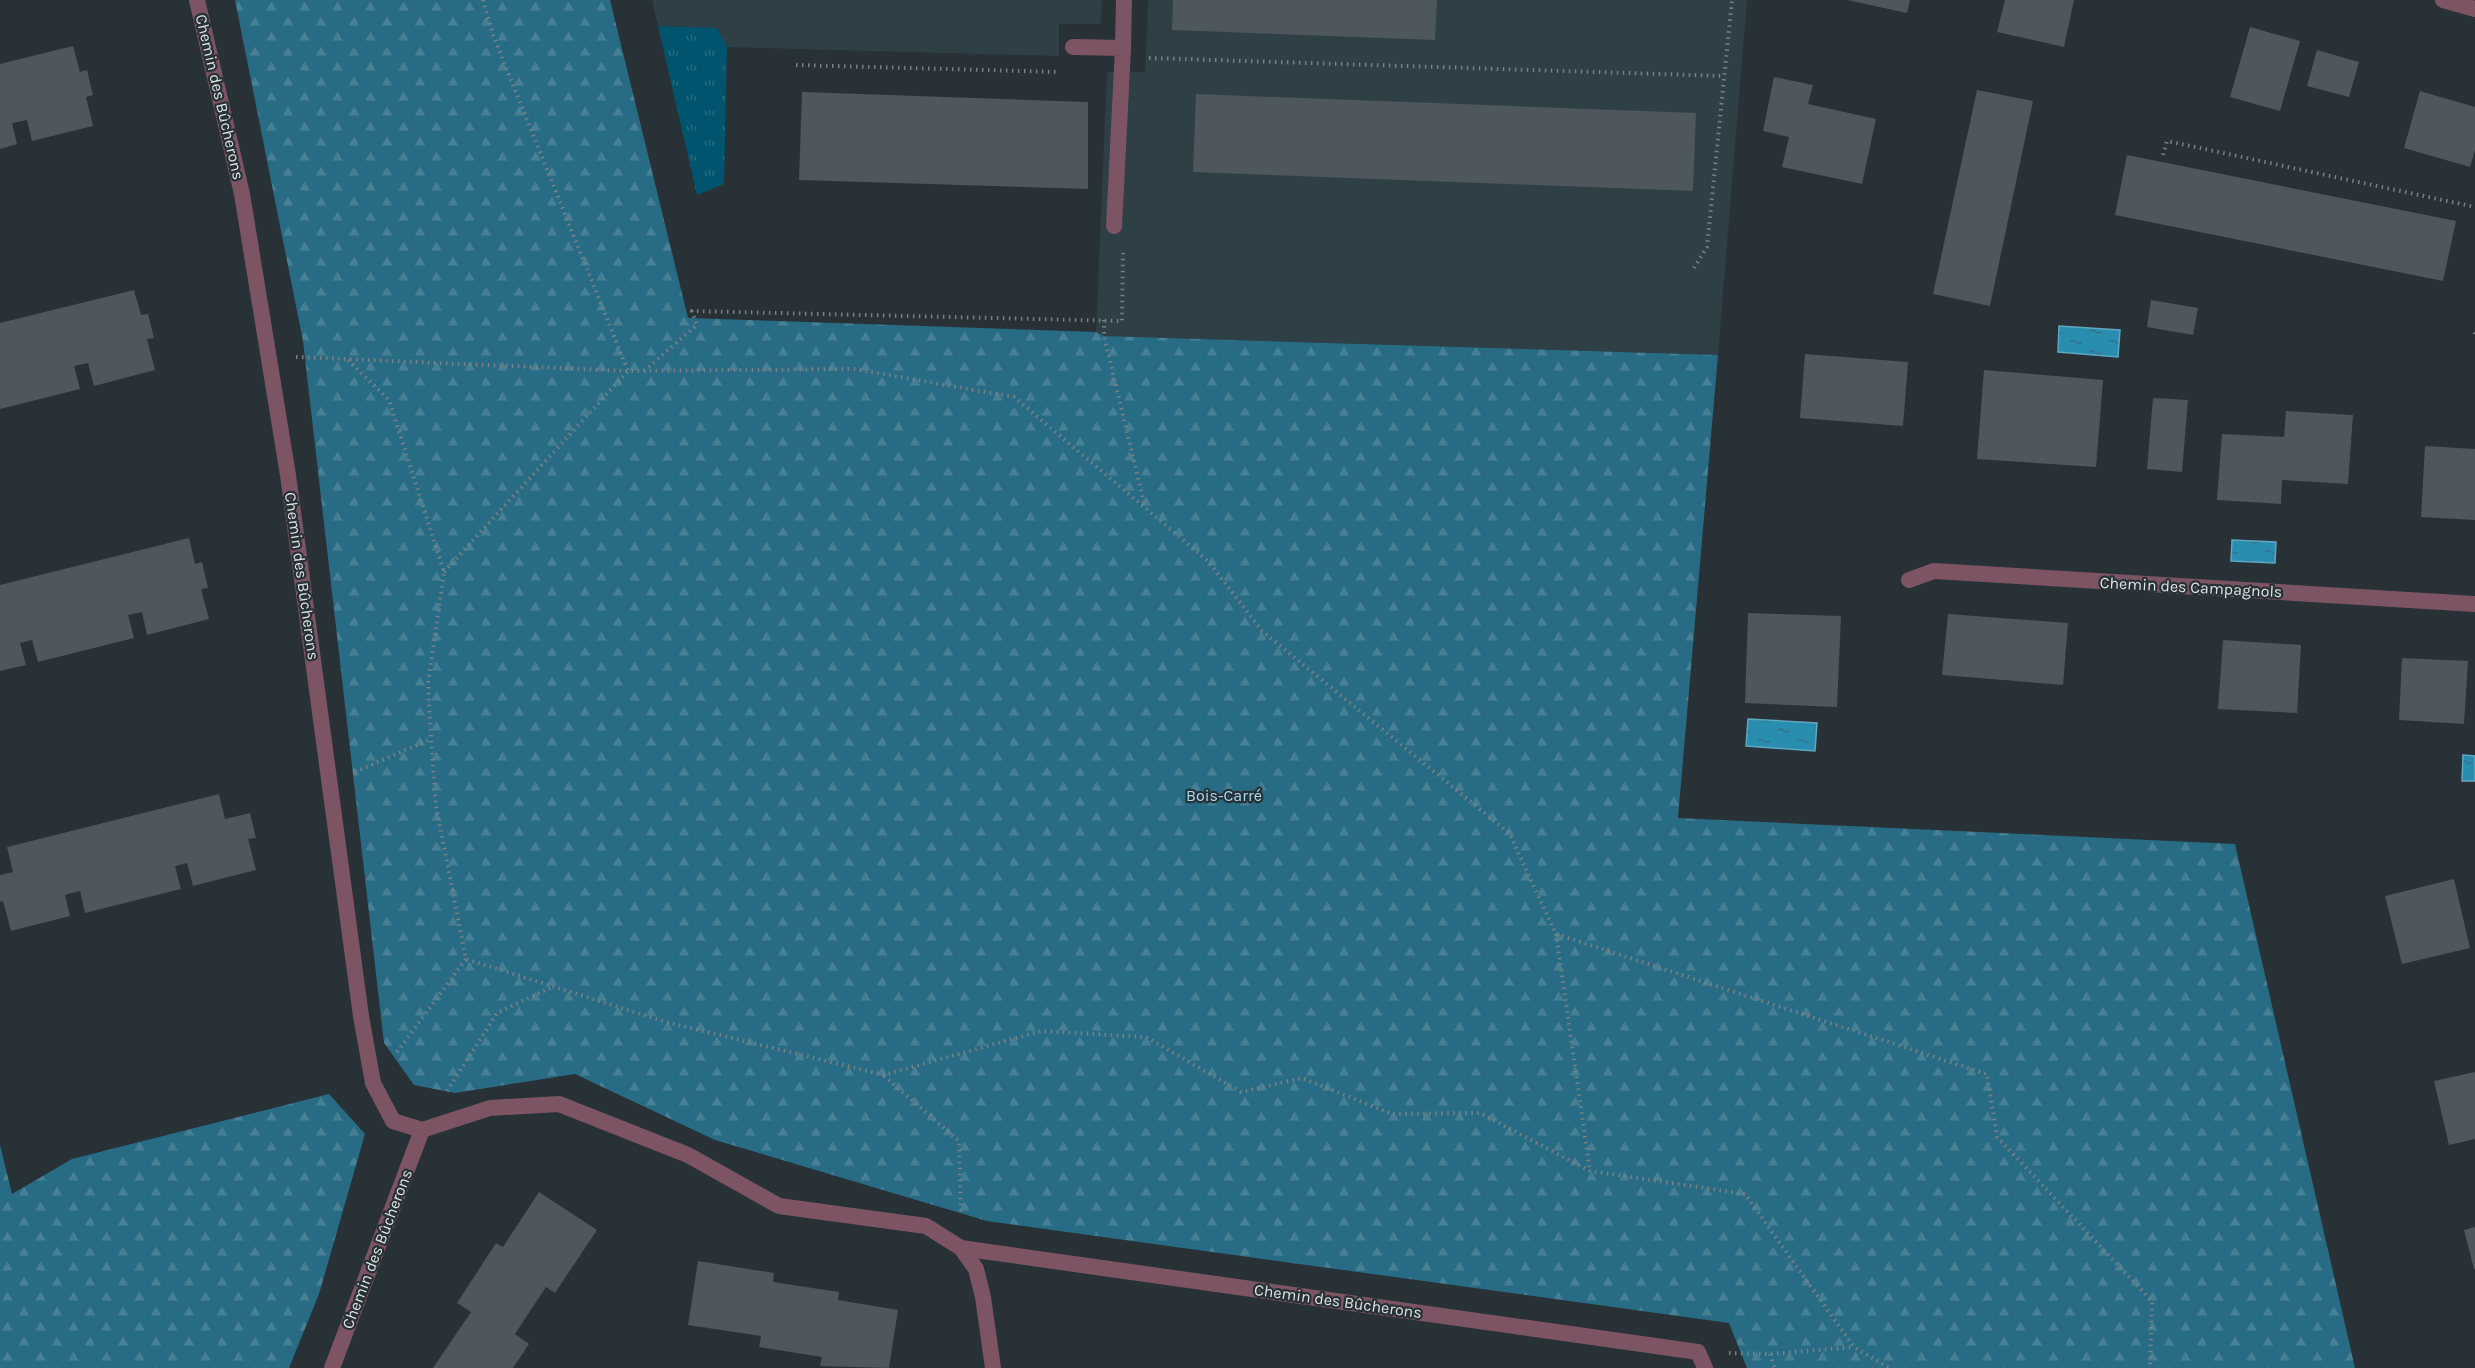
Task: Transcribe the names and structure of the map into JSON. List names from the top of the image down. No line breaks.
{"streets":{"street":["Chemin des Bûcherons","Chemin des Campagnols"]},"parks":["Bois-Carré"]}
